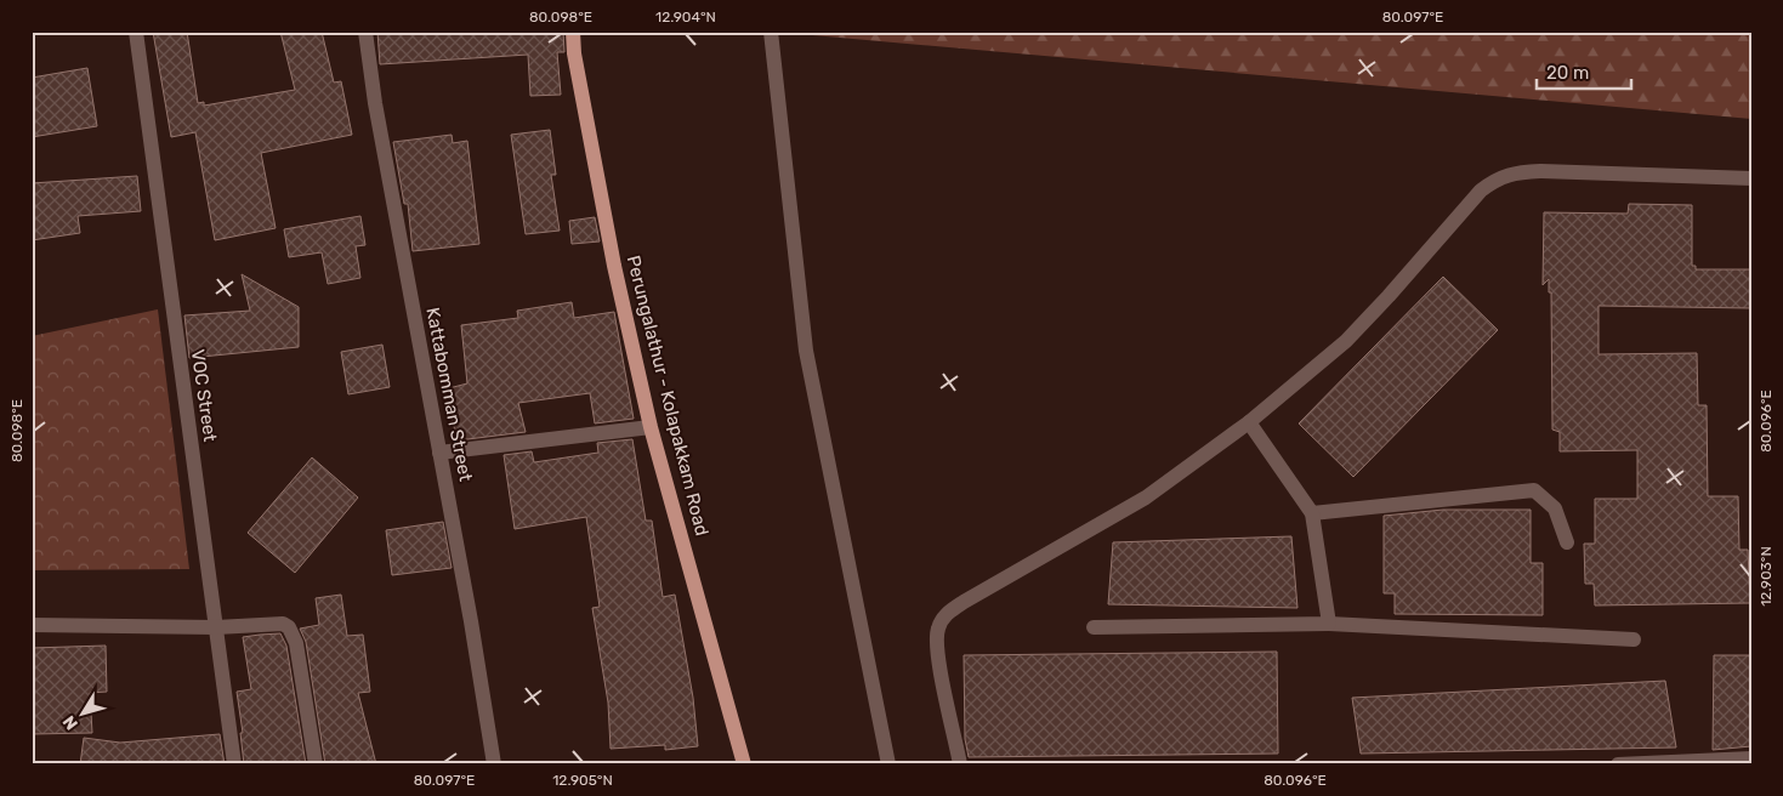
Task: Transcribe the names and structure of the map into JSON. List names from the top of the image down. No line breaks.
{"streets":{"main road":["Perungalathur - Kolapakkam Road"],"street":["Kattabomman Street","VOC Street"]},"scale_bar":"20 m","north":"bottom left","coordinates":["80.098°E","12.904°N","80.097°E","80.096°E","12.903°N","12.905°N"]}
